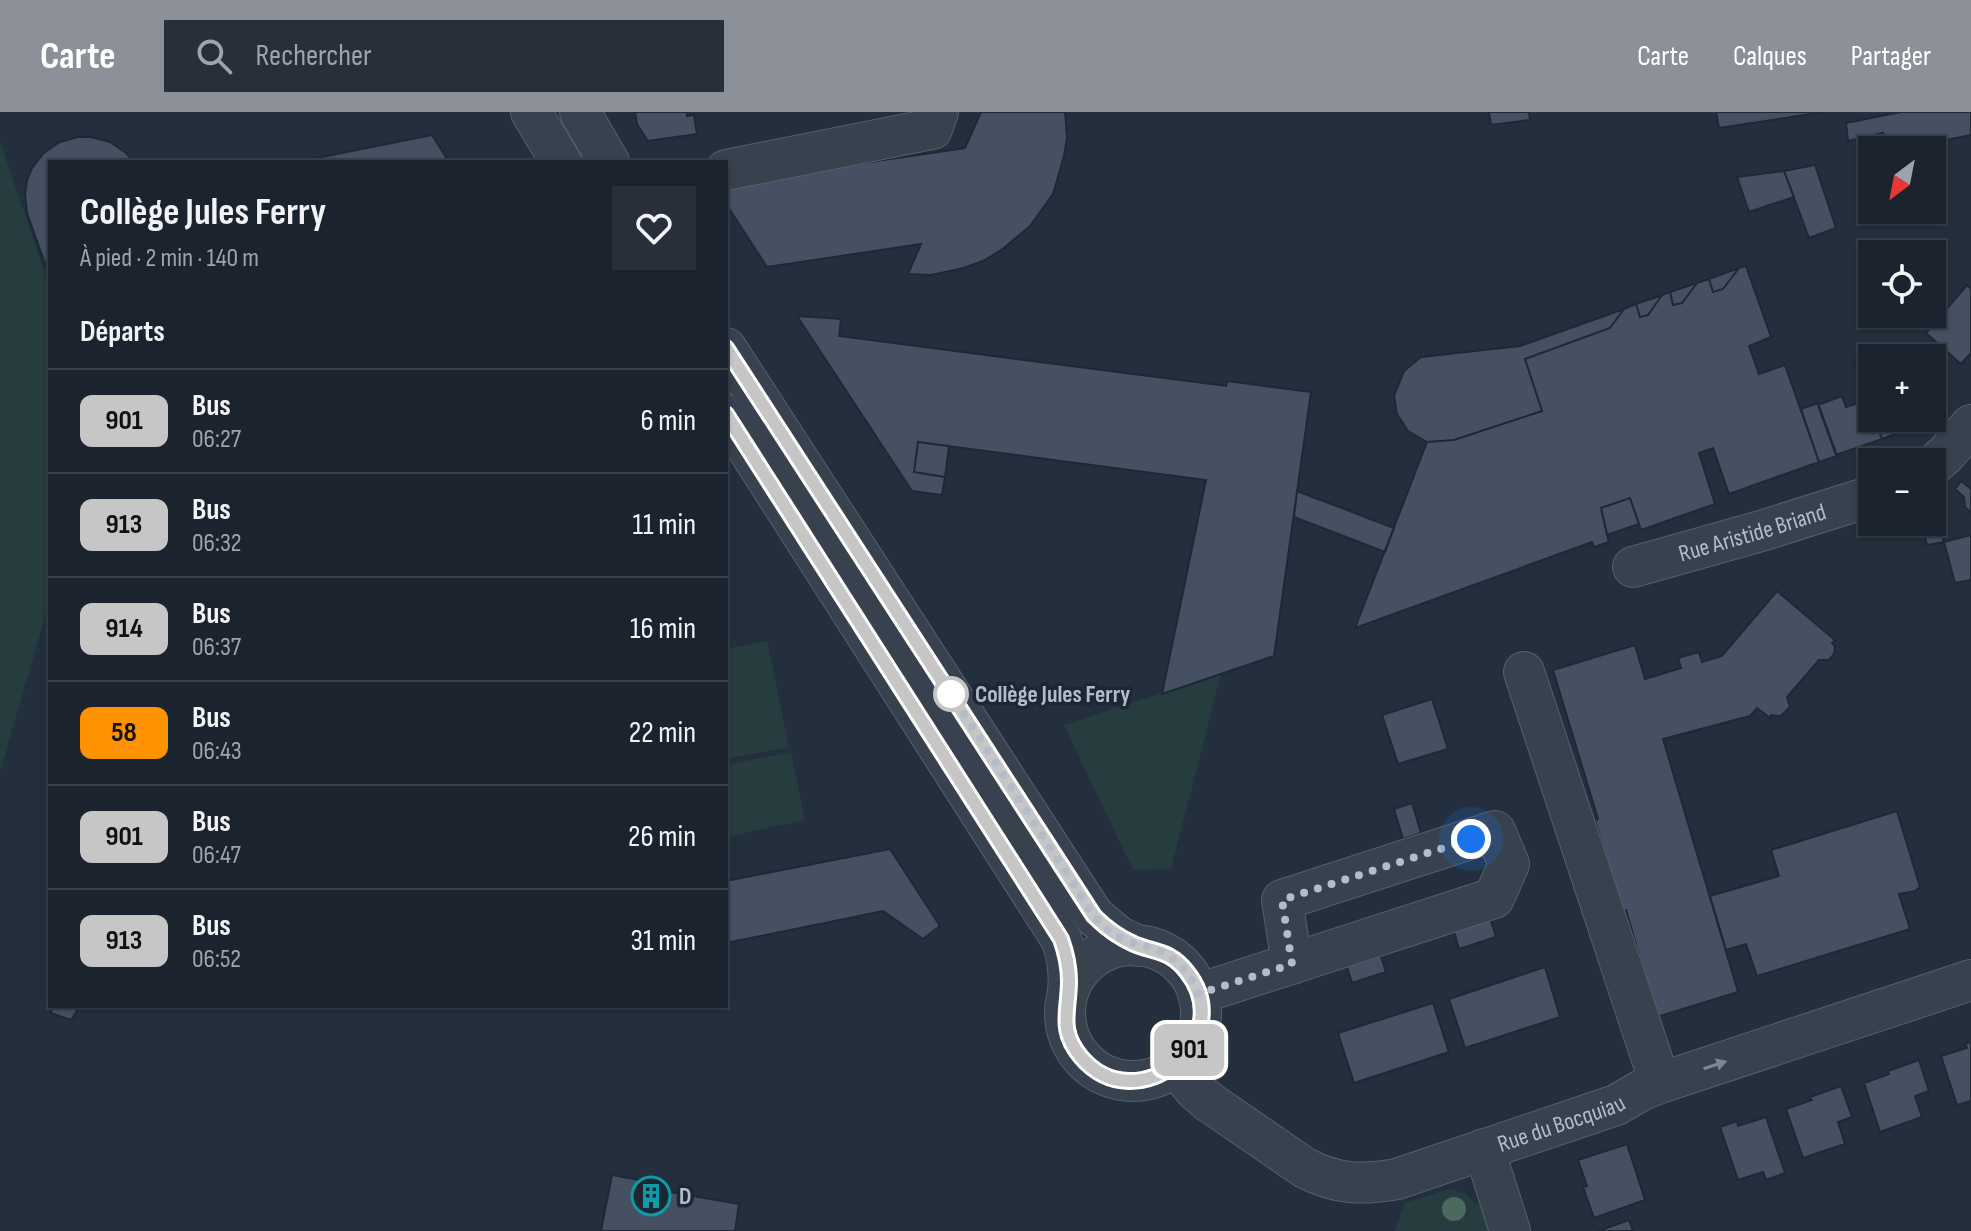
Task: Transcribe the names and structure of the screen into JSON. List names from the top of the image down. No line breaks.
{"streets":{"street":["Rue Aristide Briand","Rue du Bocquiau"]},"one_way":["Rue du Bocquiau"],"places":{"other":["Collège Jules Ferry"],"building":["D"]},"lines":["bus line 901"],"north":"bottom left","page":{"header":"Carte","search":"Rechercher","nav":["Carte","Calques","Partager"],"on_map":"901","map_buttons":["+","−"],"heading":[["Collège Jules Ferry","À pied · 2 min · 140 m"],"Départs"],"list":[{"mark":"901","name":"Bus","note":"06:27","value":"6 min"},{"mark":"913","name":"Bus","note":"06:32","value":"11 min"},{"mark":"914","name":"Bus","note":"06:37","value":"16 min"},{"mark":"58","name":"Bus","note":"06:43","value":"22 min"},{"mark":"901","name":"Bus","note":"06:47","value":"26 min"},{"mark":"913","name":"Bus","note":"06:52","value":"31 min"}]}}
